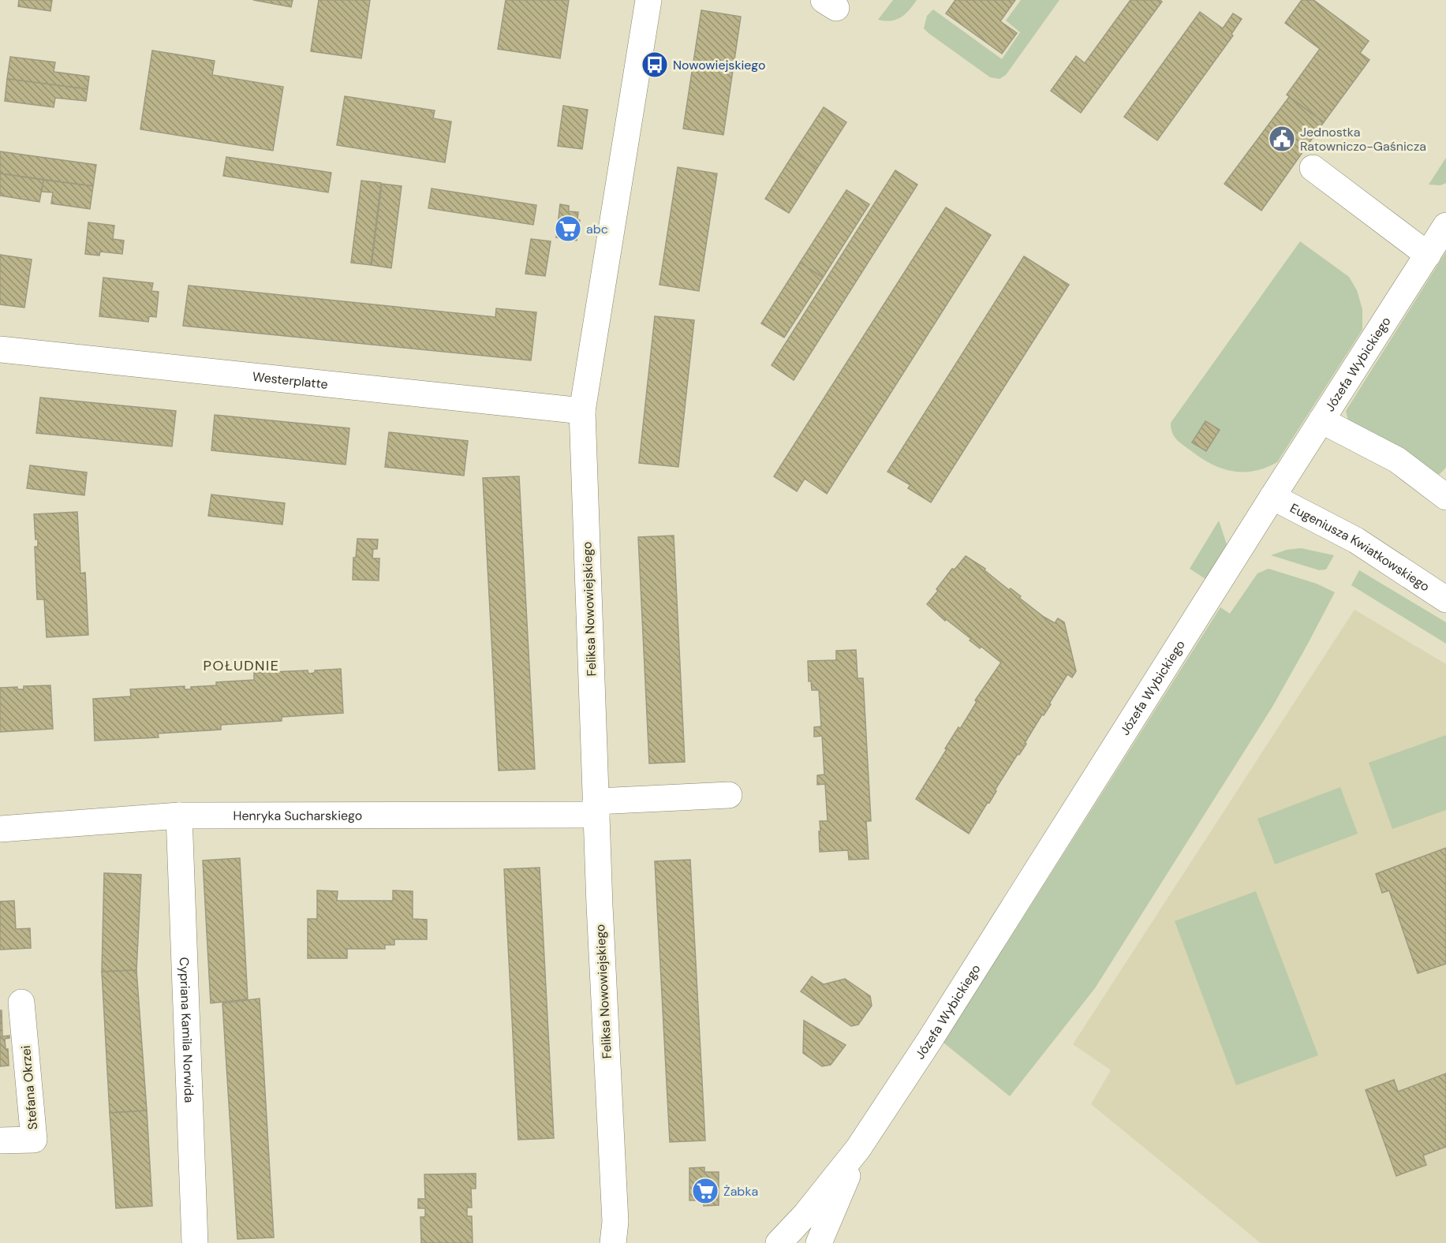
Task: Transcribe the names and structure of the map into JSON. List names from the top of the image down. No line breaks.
{"streets":{"street":["Józefa Wybickiego","Westerplatte","Eugeniusza Kwiatkowskiego","Feliksa Nowowiejskiego","Henryka Sucharskiego","Cypriana Kamila Norwida","Stefana Okrzei"]},"crossings":[["Józefa Wybickiego","Eugeniusza Kwiatkowskiego"],["Westerplatte","Feliksa Nowowiejskiego"],["Feliksa Nowowiejskiego","Henryka Sucharskiego"],["Henryka Sucharskiego","Cypriana Kamila Norwida"]],"districts":["POŁUDNIE"],"places":{"bus stop":["Nowowiejskiego"],"public building":["Jednostka Ratowniczo-Gaśnicza"],"supermarket":["abc","Żabka"]}}
